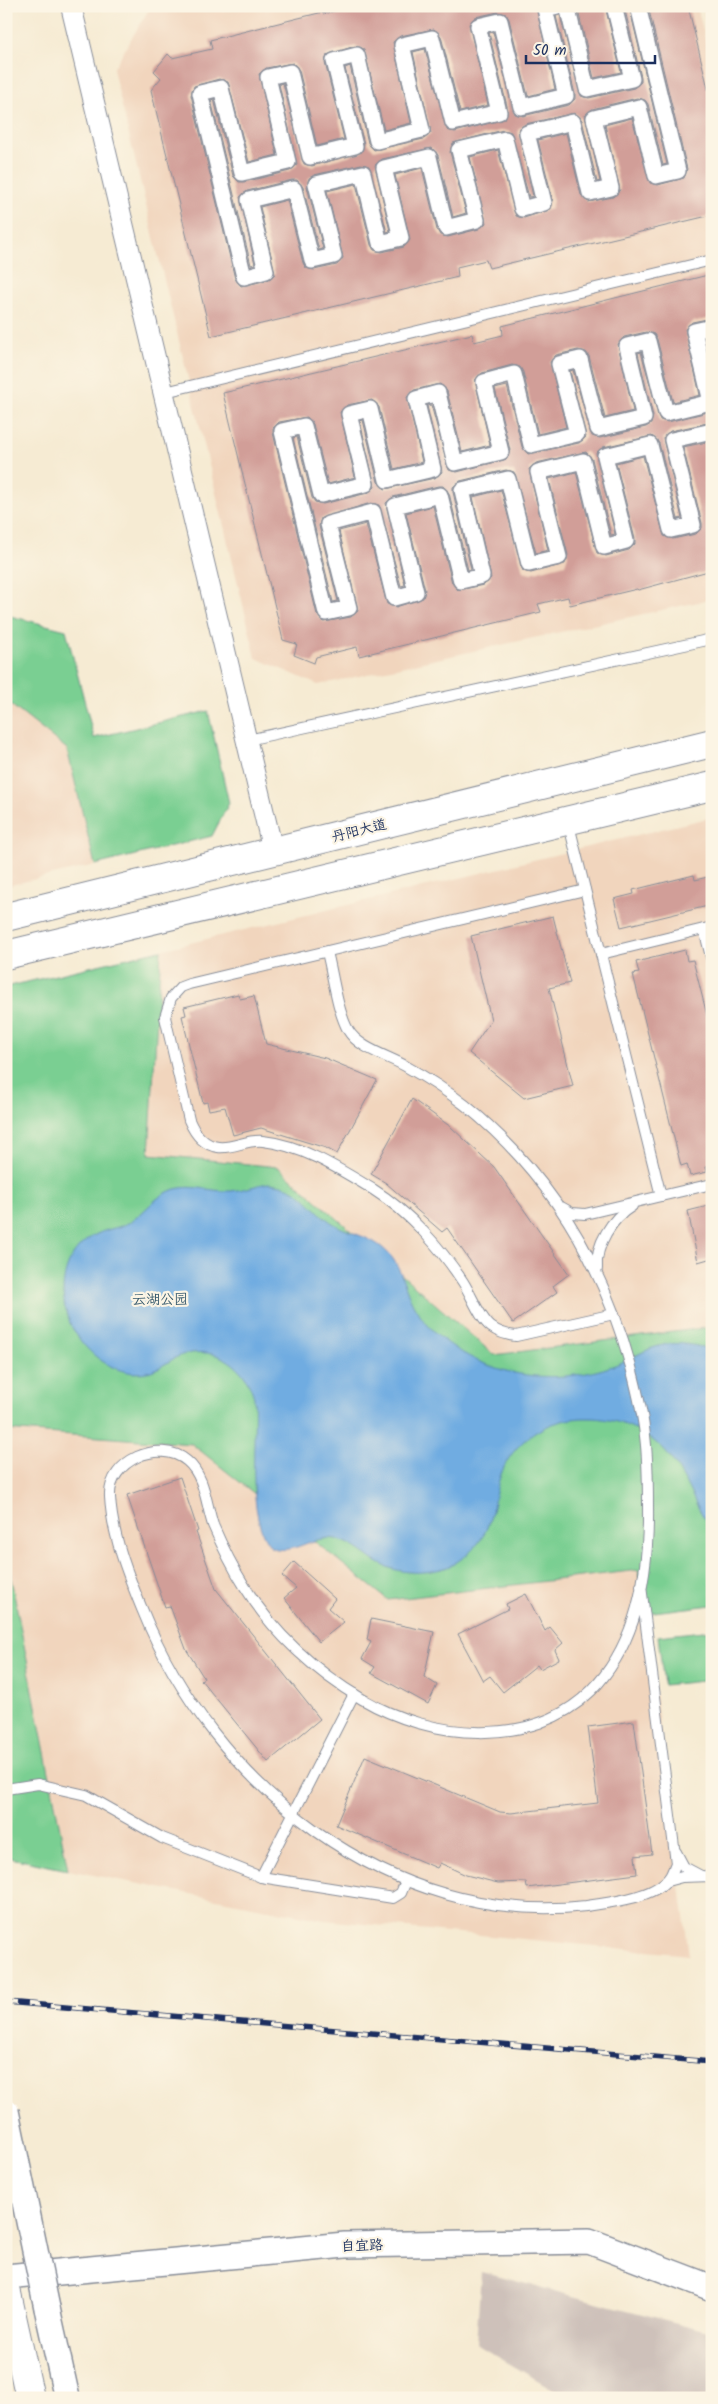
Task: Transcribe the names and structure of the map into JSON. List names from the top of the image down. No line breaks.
{"streets":{"main road":["丹阳大道"],"street":["自宜路"]},"parks":["云湖公园"],"scale_bar":"50 m"}
